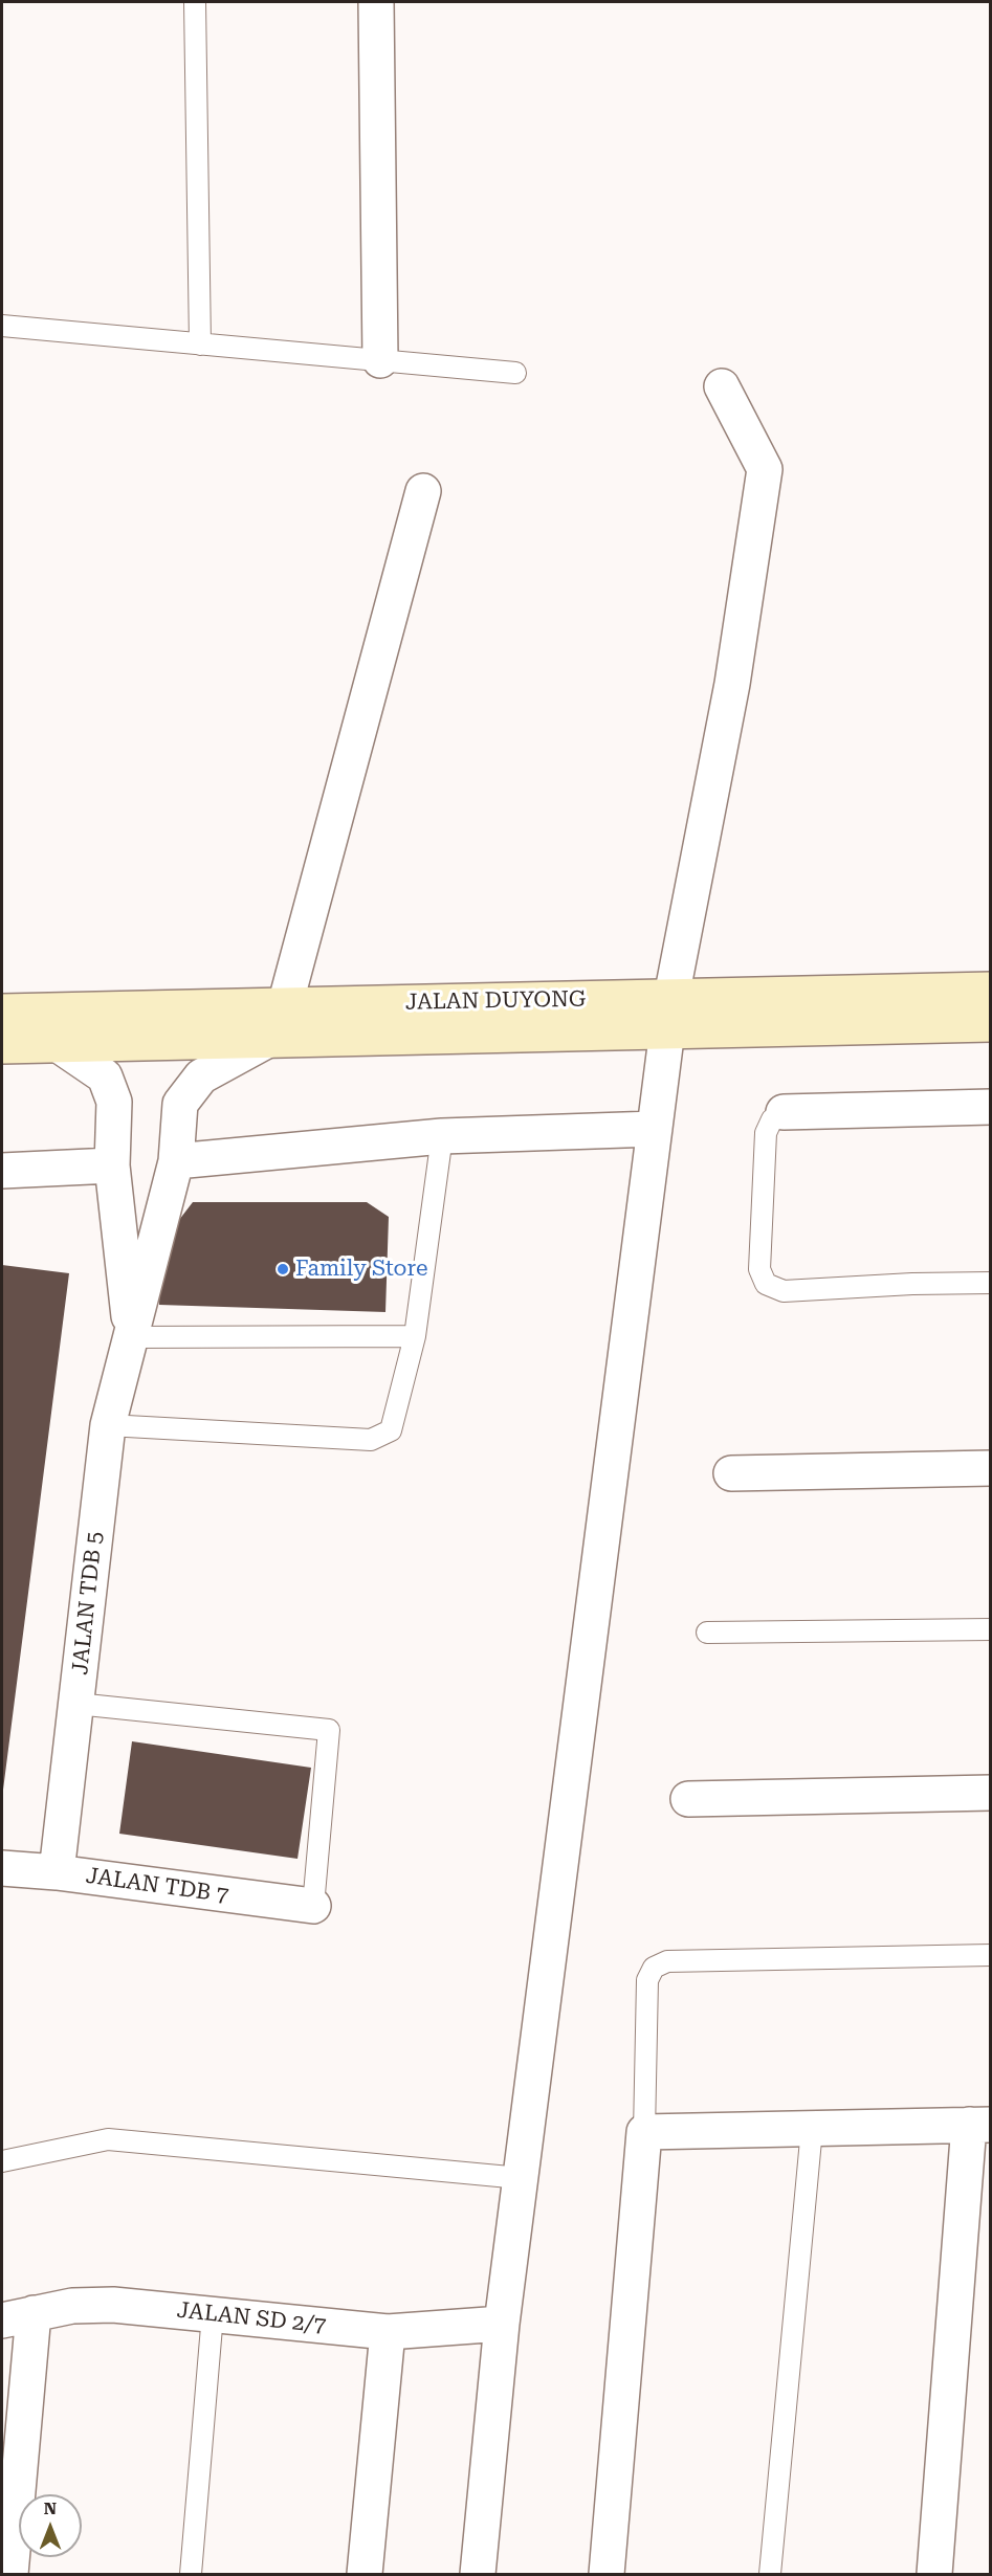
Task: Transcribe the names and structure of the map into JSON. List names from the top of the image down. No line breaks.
{"streets":{"main road":["JALAN DUYONG"],"street":["JALAN TDB 5","JALAN TDB 7","JALAN SD 2/7"]},"crossings":[["JALAN DUYONG","JALAN TDB 5"],["JALAN TDB 5","JALAN TDB 7"]],"places":["Family Store"],"north":"top"}
